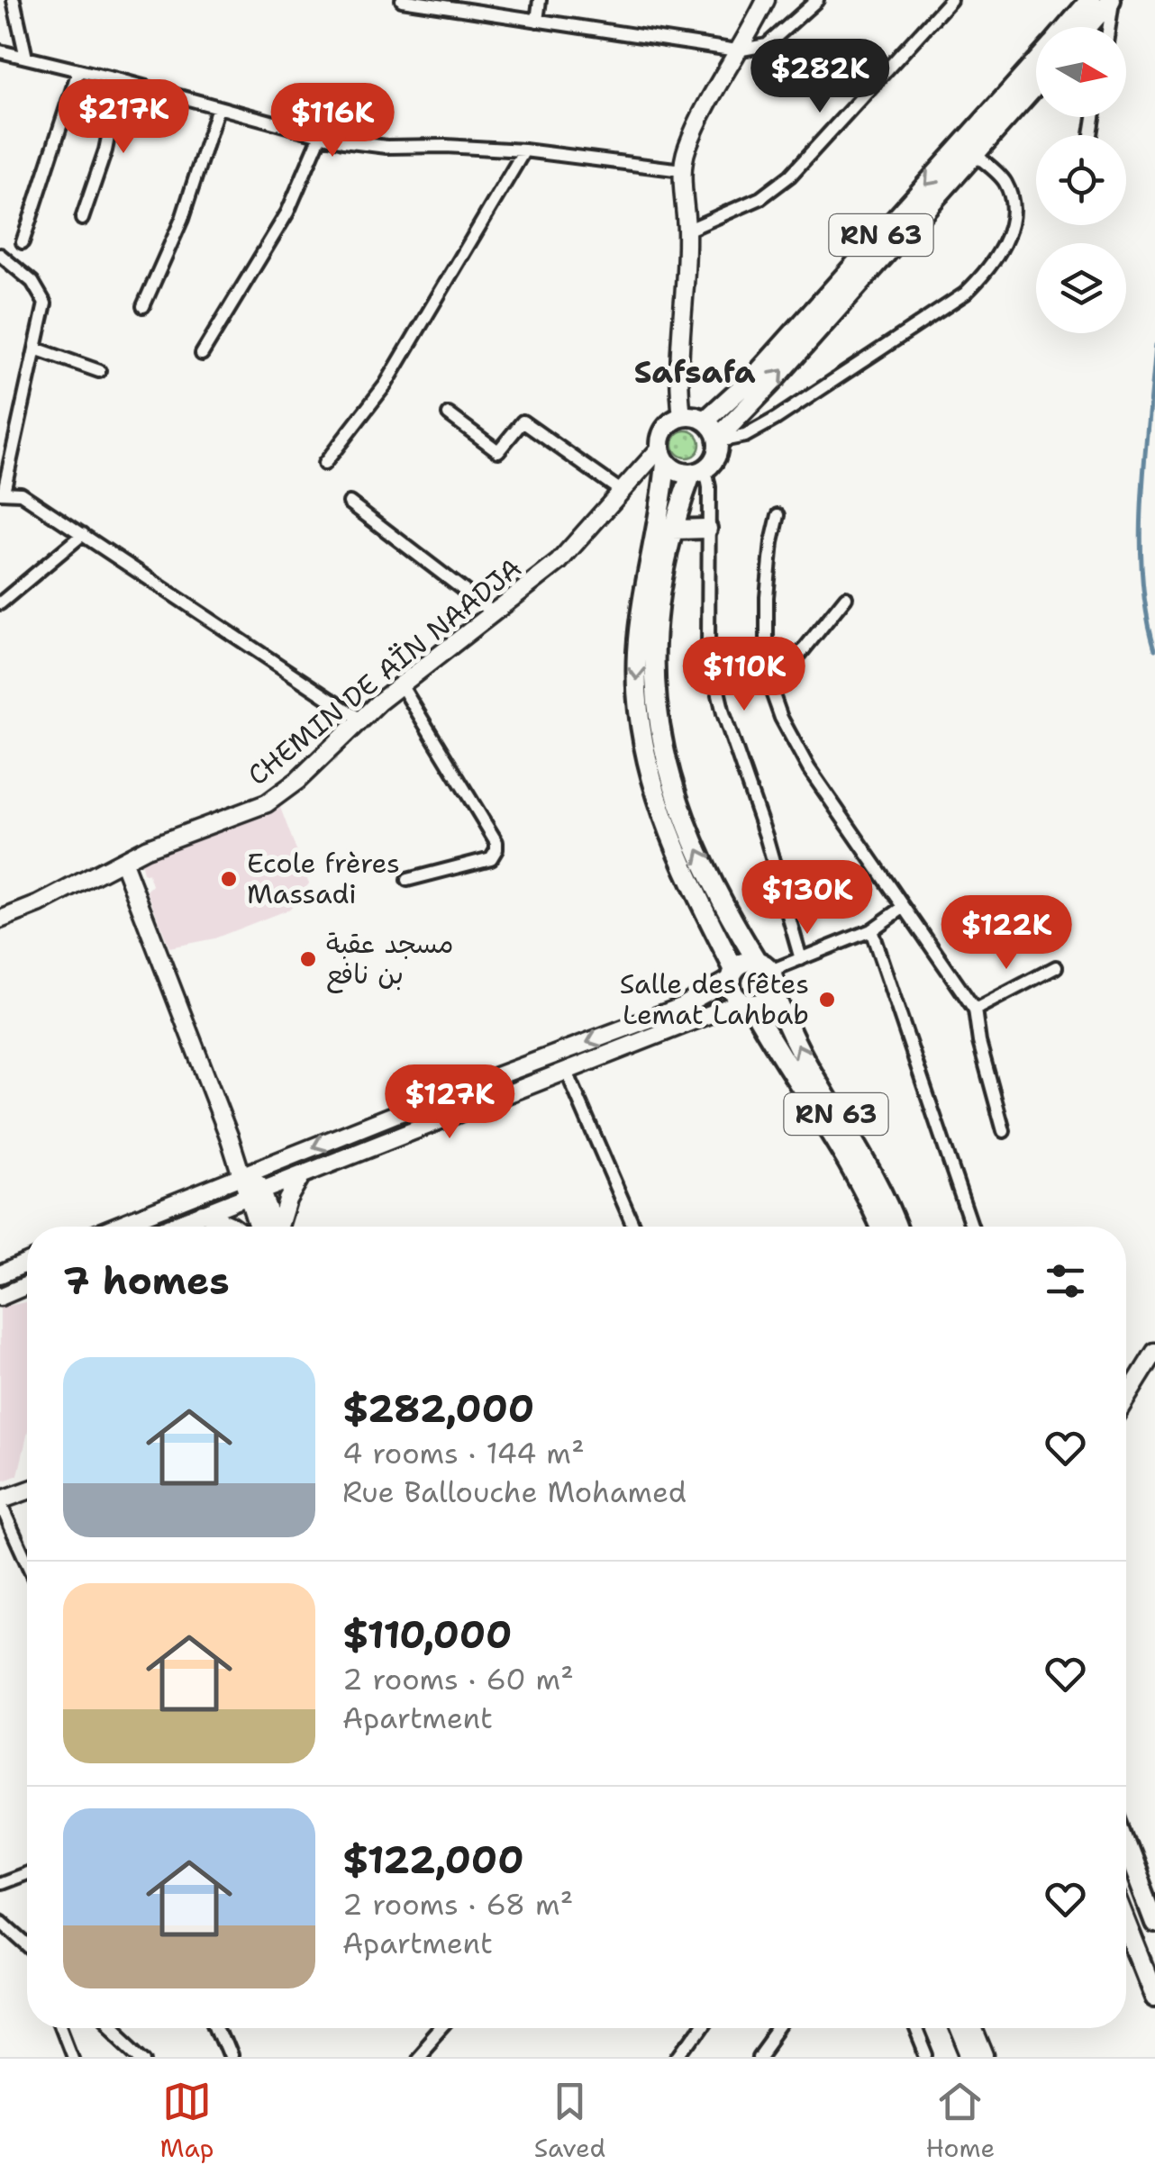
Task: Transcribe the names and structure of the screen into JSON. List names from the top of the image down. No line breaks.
{"streets":{"main road":["RN 63","CHEMIN DE AÏN NAADJA"]},"crossings":[["RN 63","CHEMIN DE AÏN NAADJA"]],"districts":["Safsafa"],"places":["Ecole frères Massadi","مسجد عقبة بن نافع","Salle des fêtes Lemat Lahbab"],"north":"right","page":{"price":["$282K","$217K","$116K","$110K","$130K","$122K","$127K"],"heading":"7 homes","list":[{"name":"$282,000","note":"4 rooms · 144 m² · Rue Ballouche Mohamed"},{"name":"$110,000","note":"2 rooms · 60 m² · Apartment"},{"name":"$122,000","note":"2 rooms · 68 m² · Apartment"}],"tabs":["Map","Saved","Home"]}}
